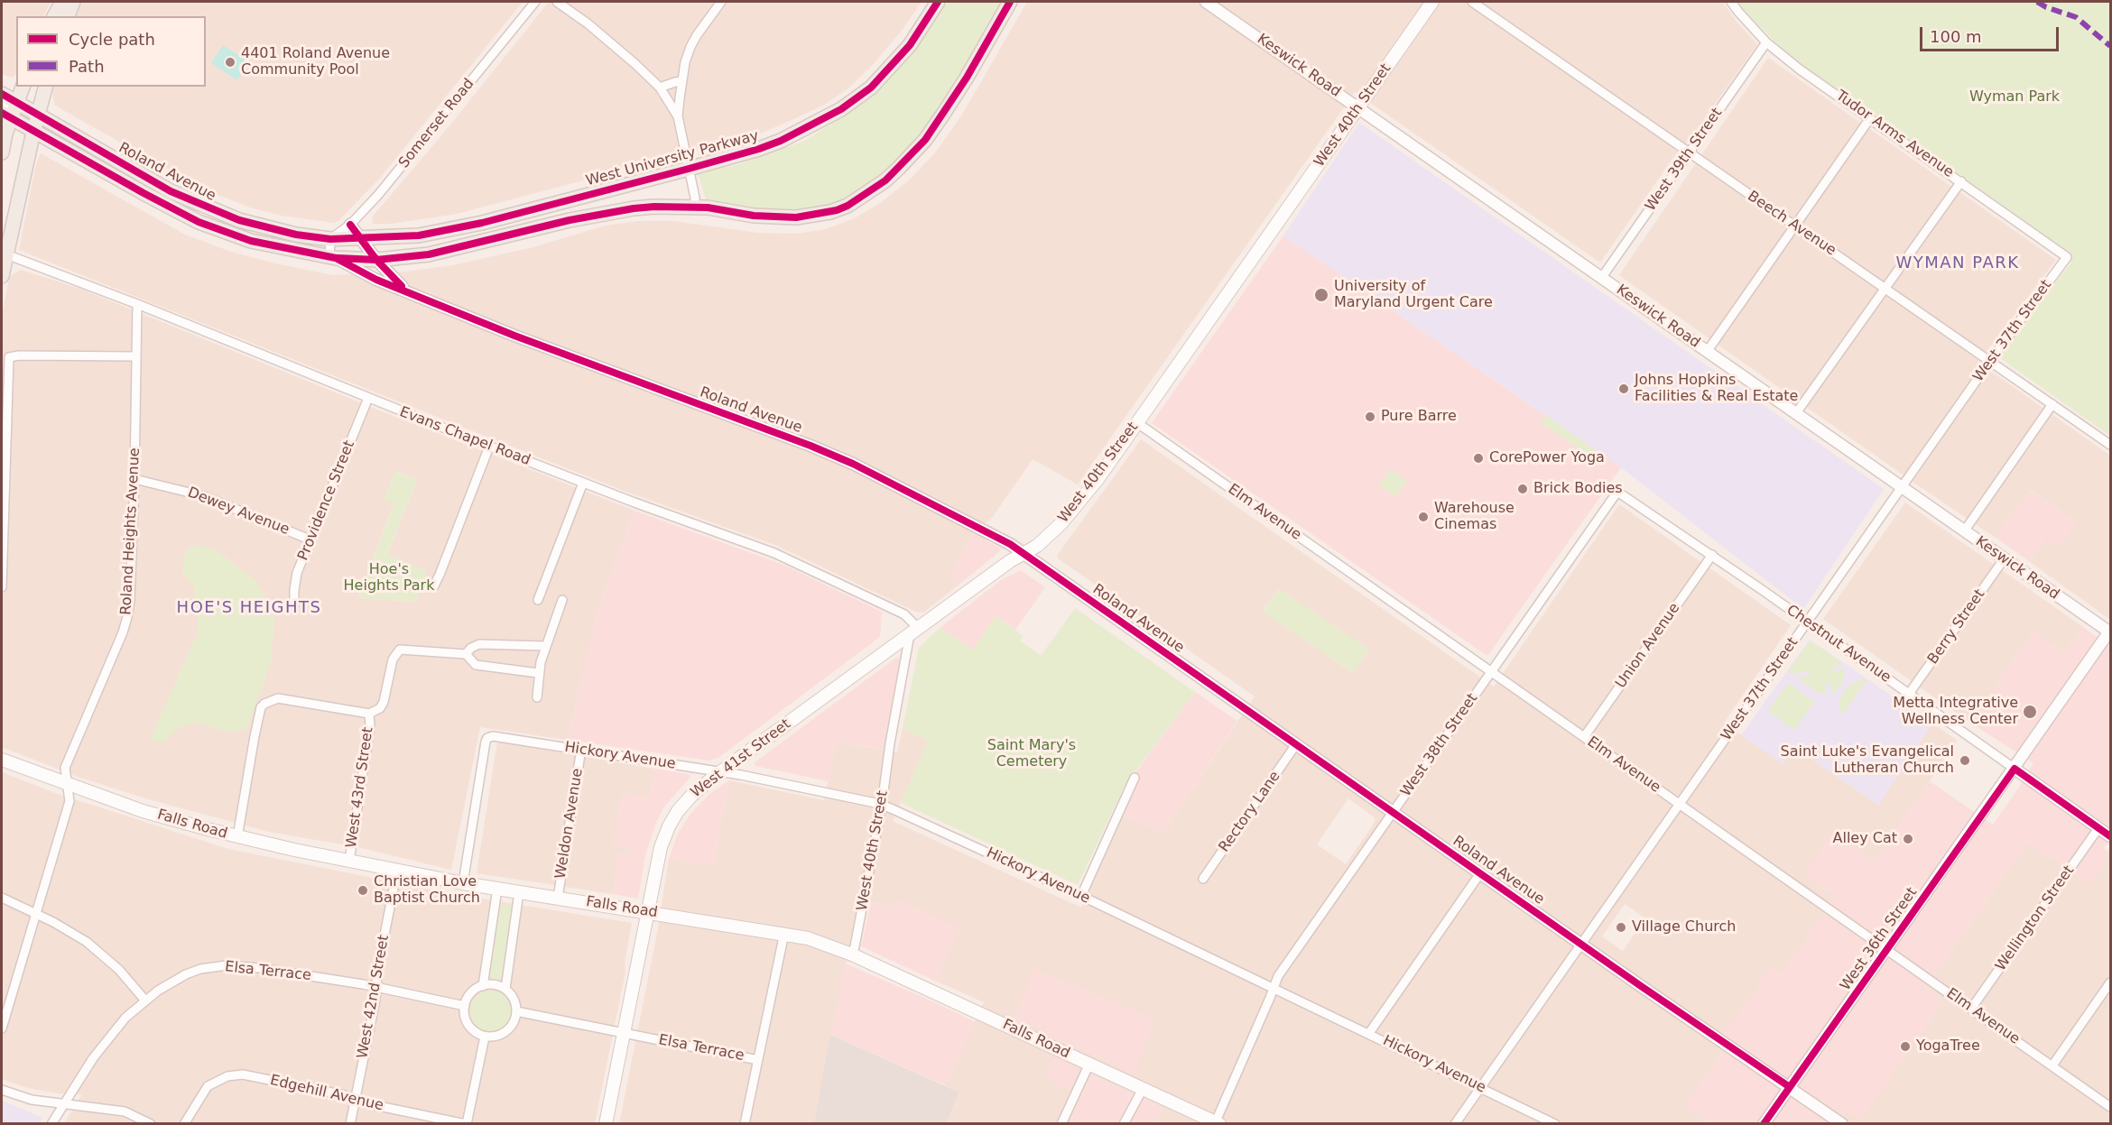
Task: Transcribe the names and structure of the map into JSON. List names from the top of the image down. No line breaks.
{"streets":{"main road":["West 40th Street","West University Parkway","Roland Avenue","West 41st Street","Falls Road"],"street":["Keswick Road","Somerset Road","Tudor Arms Avenue","West 39th Street","Beech Avenue","West 37th Street","Evans Chapel Road","Providence Street","Dewey Avenue","Elm Avenue","Roland Heights Avenue","Berry Street","Chestnut Avenue","Union Avenue","West 38th Street","Hickory Avenue","West 43rd Street","Rectory Lane","Weldon Avenue","Wellington Street","West 36th Street","Elsa Terrace","West 42nd Street","Edgehill Avenue"]},"crossings":[["Keswick Road","West 40th Street"],["Keswick Road","West 39th Street"],["Keswick Road","West 37th Street"],["Keswick Road","Berry Street"],["Keswick Road","West 36th Street"],["West 40th Street","Roland Avenue"],["West 40th Street","Evans Chapel Road"],["West 40th Street","Elm Avenue"],["West 40th Street","Hickory Avenue"],["West 40th Street","West 41st Street"],["West 40th Street","Falls Road"],["Somerset Road","Roland Avenue"],["Tudor Arms Avenue","West 39th Street"],["Tudor Arms Avenue","West 37th Street"],["West University Parkway","Roland Avenue"],["West 39th Street","Beech Avenue"],["Roland Avenue","West 37th Street"],["Roland Avenue","West 38th Street"],["Roland Avenue","Rectory Lane"],["Roland Avenue","West 36th Street"],["Beech Avenue","West 37th Street"],["West 37th Street","Elm Avenue"],["West 37th Street","Chestnut Avenue"],["West 37th Street","Hickory Avenue"],["Evans Chapel Road","Providence Street"],["Evans Chapel Road","Roland Heights Avenue"],["Evans Chapel Road","West 41st Street"],["Providence Street","Dewey Avenue"],["Dewey Avenue","Roland Heights Avenue"],["Elm Avenue","Union Avenue"],["Elm Avenue","West 38th Street"],["Elm Avenue","Wellington Street"],["Elm Avenue","West 36th Street"],["Roland Heights Avenue","Falls Road"],["Berry Street","Chestnut Avenue"],["Chestnut Avenue","Union Avenue"],["Chestnut Avenue","West 38th Street"],["Chestnut Avenue","Wellington Street"],["Chestnut Avenue","West 36th Street"],["West 38th Street","Hickory Avenue"],["West 38th Street","Falls Road"],["Hickory Avenue","West 41st Street"],["Hickory Avenue","Weldon Avenue"],["Hickory Avenue","Falls Road"],["West 41st Street","Falls Road"],["West 41st Street","Elsa Terrace"],["West 43rd Street","Falls Road"],["Weldon Avenue","Falls Road"],["Falls Road","West 42nd Street"],["Elsa Terrace","West 42nd Street"],["West 42nd Street","Edgehill Avenue"]],"districts":["WYMAN PARK","HOE'S HEIGHTS"],"parks":["Wyman Park","Hoe's Heights Park","Saint Mary's Cemetery"],"places":["4401 Roland Avenue Community Pool","University of Maryland Urgent Care","Johns Hopkins Facilities & Real Estate","Pure Barre","CorePower Yoga","Brick Bodies","Warehouse Cinemas","Metta Integrative Wellness Center","Saint Luke's Evangelical Lutheran Church","Alley Cat","Christian Love Baptist Church","Village Church","YogaTree"],"legend":["Cycle path","Path"],"scale_bar":"100 m"}
